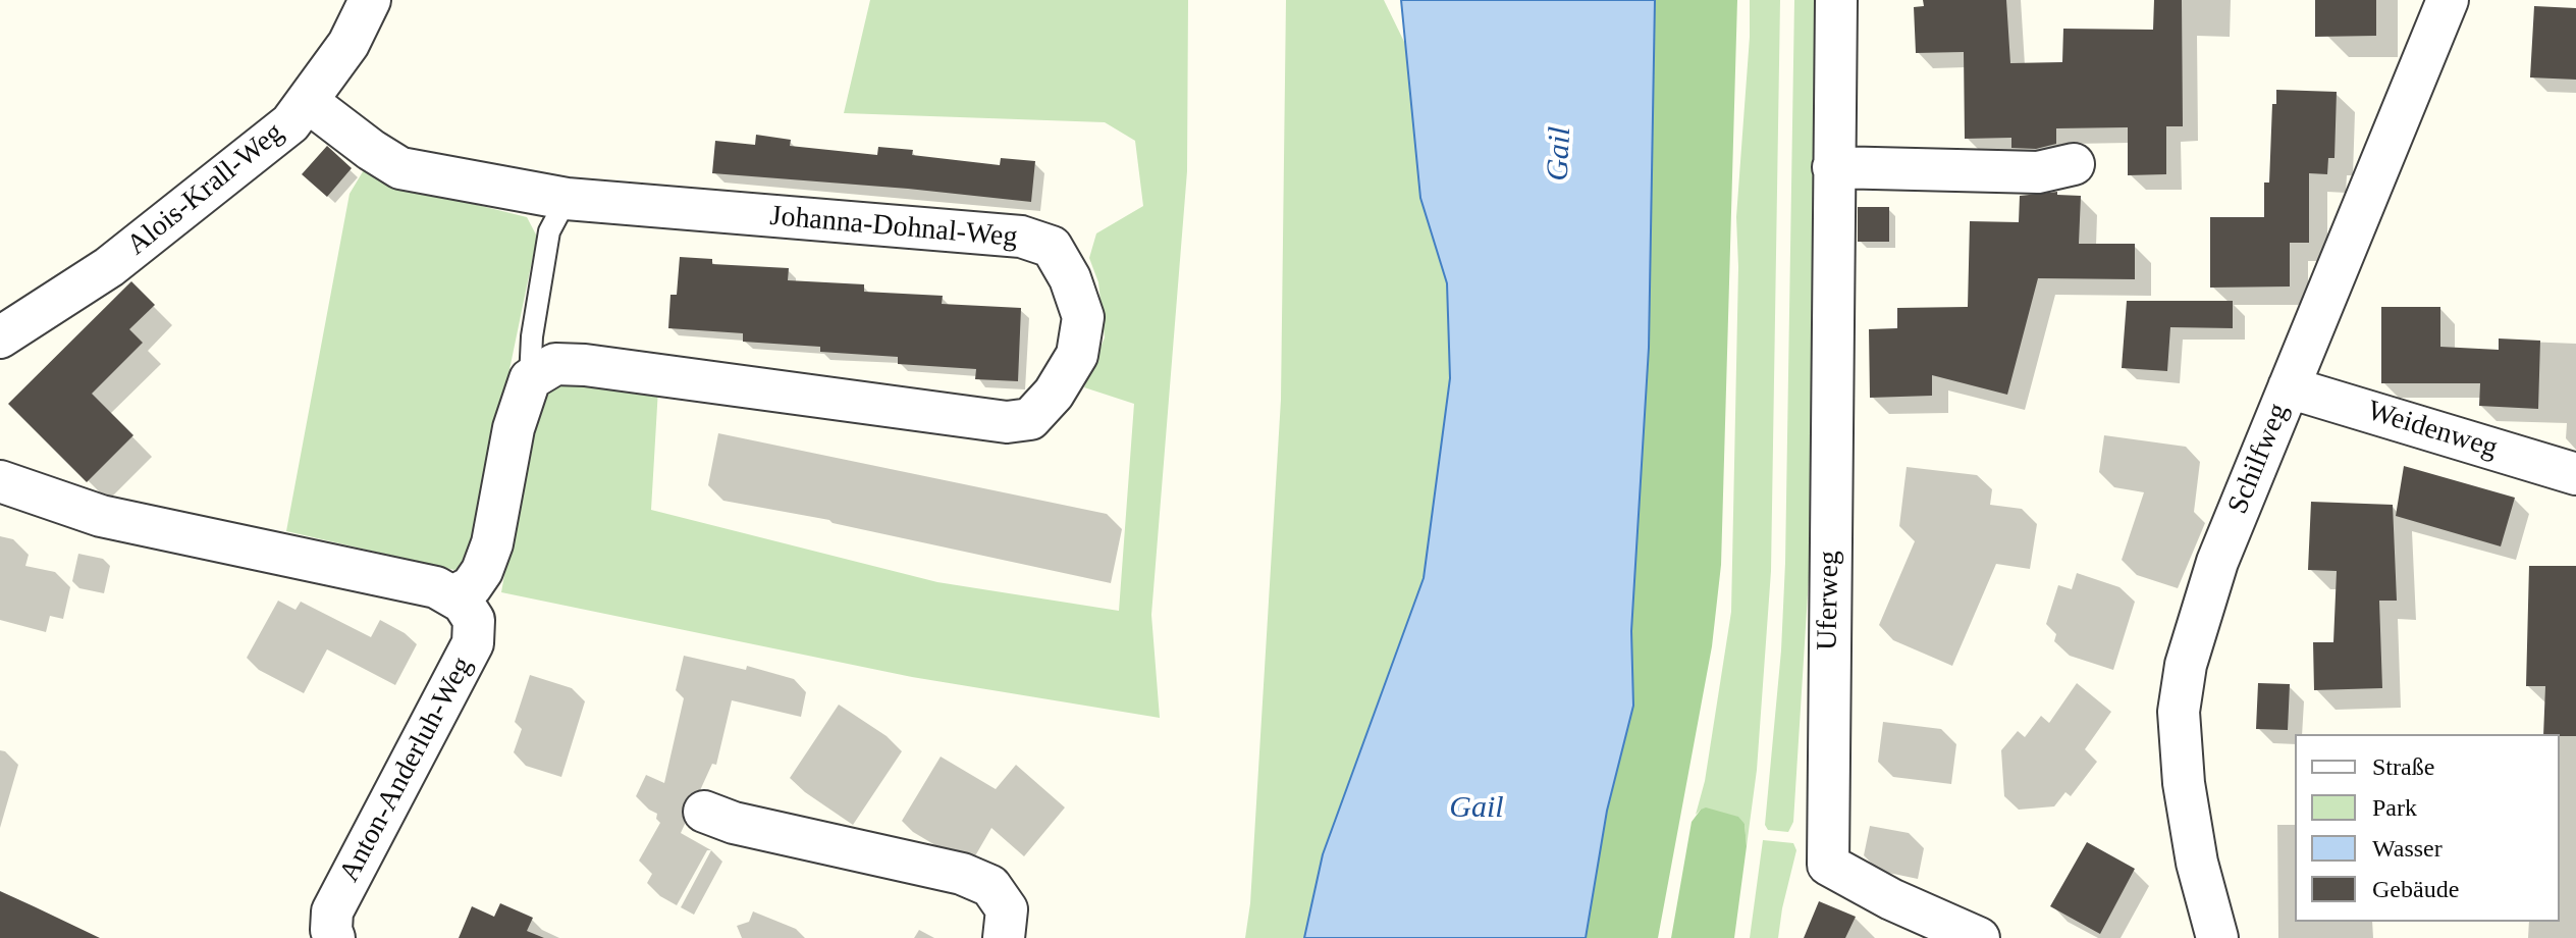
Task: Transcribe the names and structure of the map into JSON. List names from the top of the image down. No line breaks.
{"streets":{"street":["Alois-Krall-Weg","Johanna-Dohnal-Weg","Weidenweg","Schilfweg","Uferweg","Anton-Anderluh-Weg"]},"crossings":[["Alois-Krall-Weg","Johanna-Dohnal-Weg"],["Weidenweg","Schilfweg"]],"water":["Gail"],"legend":["Straße","Park","Wasser","Gebäude"]}
